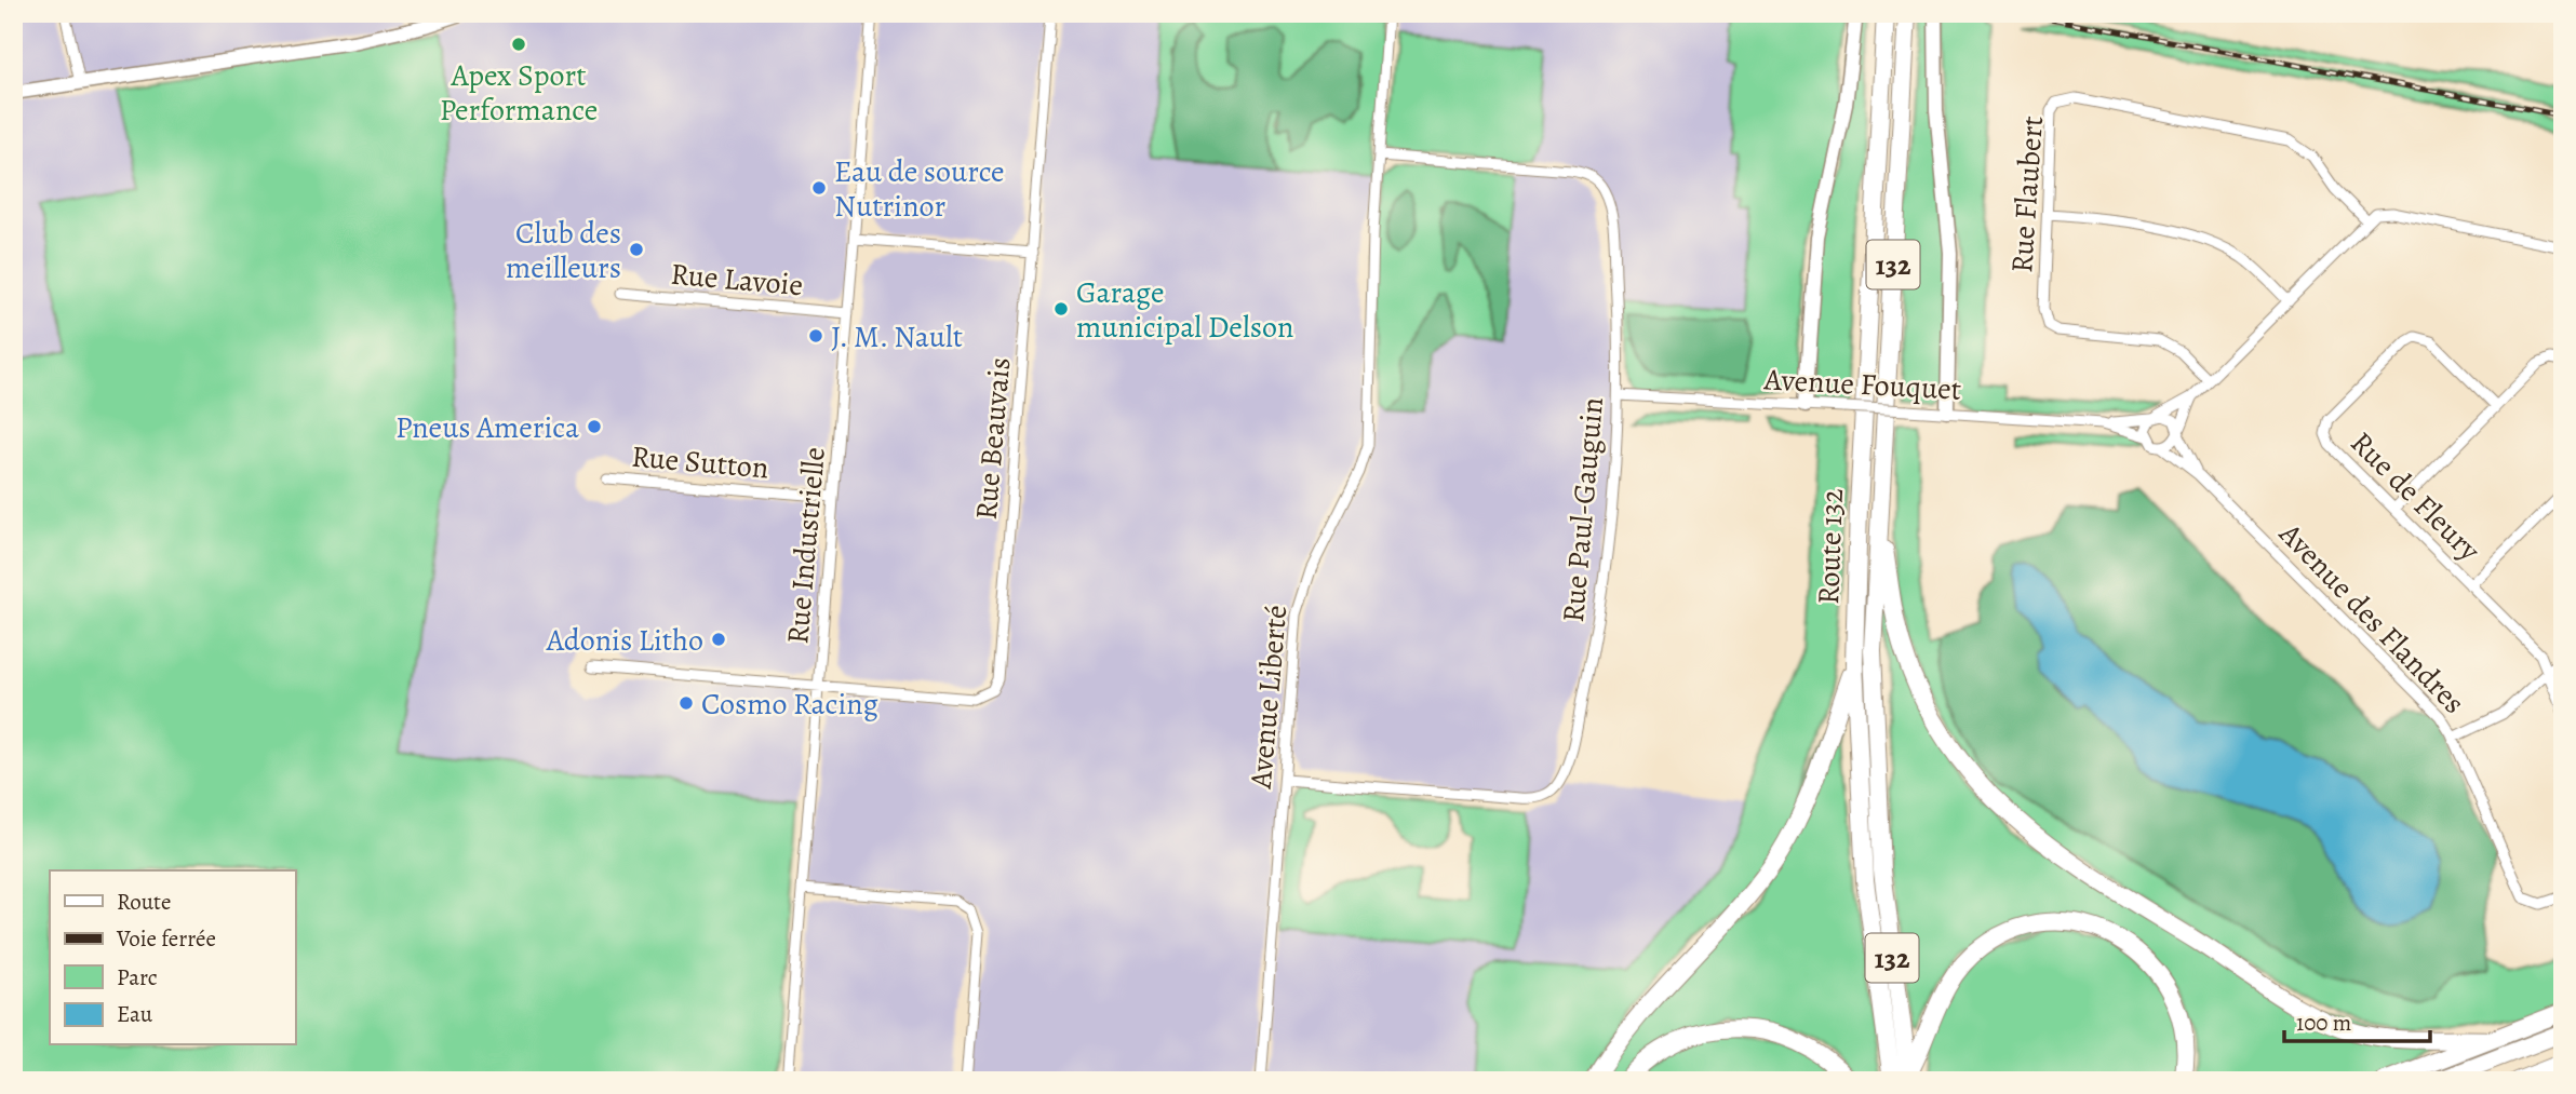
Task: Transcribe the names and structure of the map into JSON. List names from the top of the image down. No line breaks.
{"streets":{"highway":["132","Route 132"],"street":["Rue Flaubert","Rue Lavoie","Avenue Fouquet","Rue Beauvais","Rue Sutton","Rue de Fleury","Rue Paul-Gauguin","Rue Industrielle","Avenue des Flandres","Avenue Liberté"]},"crossings":[["Rue Flaubert","Avenue Fouquet"],["Rue Lavoie","Rue Industrielle"],["Avenue Fouquet","Rue Paul-Gauguin"],["Avenue Fouquet","Avenue des Flandres"],["Rue Beauvais","Rue Industrielle"],["Rue Sutton","Rue Industrielle"],["Rue Paul-Gauguin","Avenue Liberté"]],"places":["Apex Sport Performance","Eau de source Nutrinor","Club des meilleurs","Garage municipal Delson","J. M. Nault","Pneus America","Adonis Litho","Cosmo Racing"],"legend":["Route","Voie ferrée","Parc","Eau"],"scale_bar":"100 m"}
